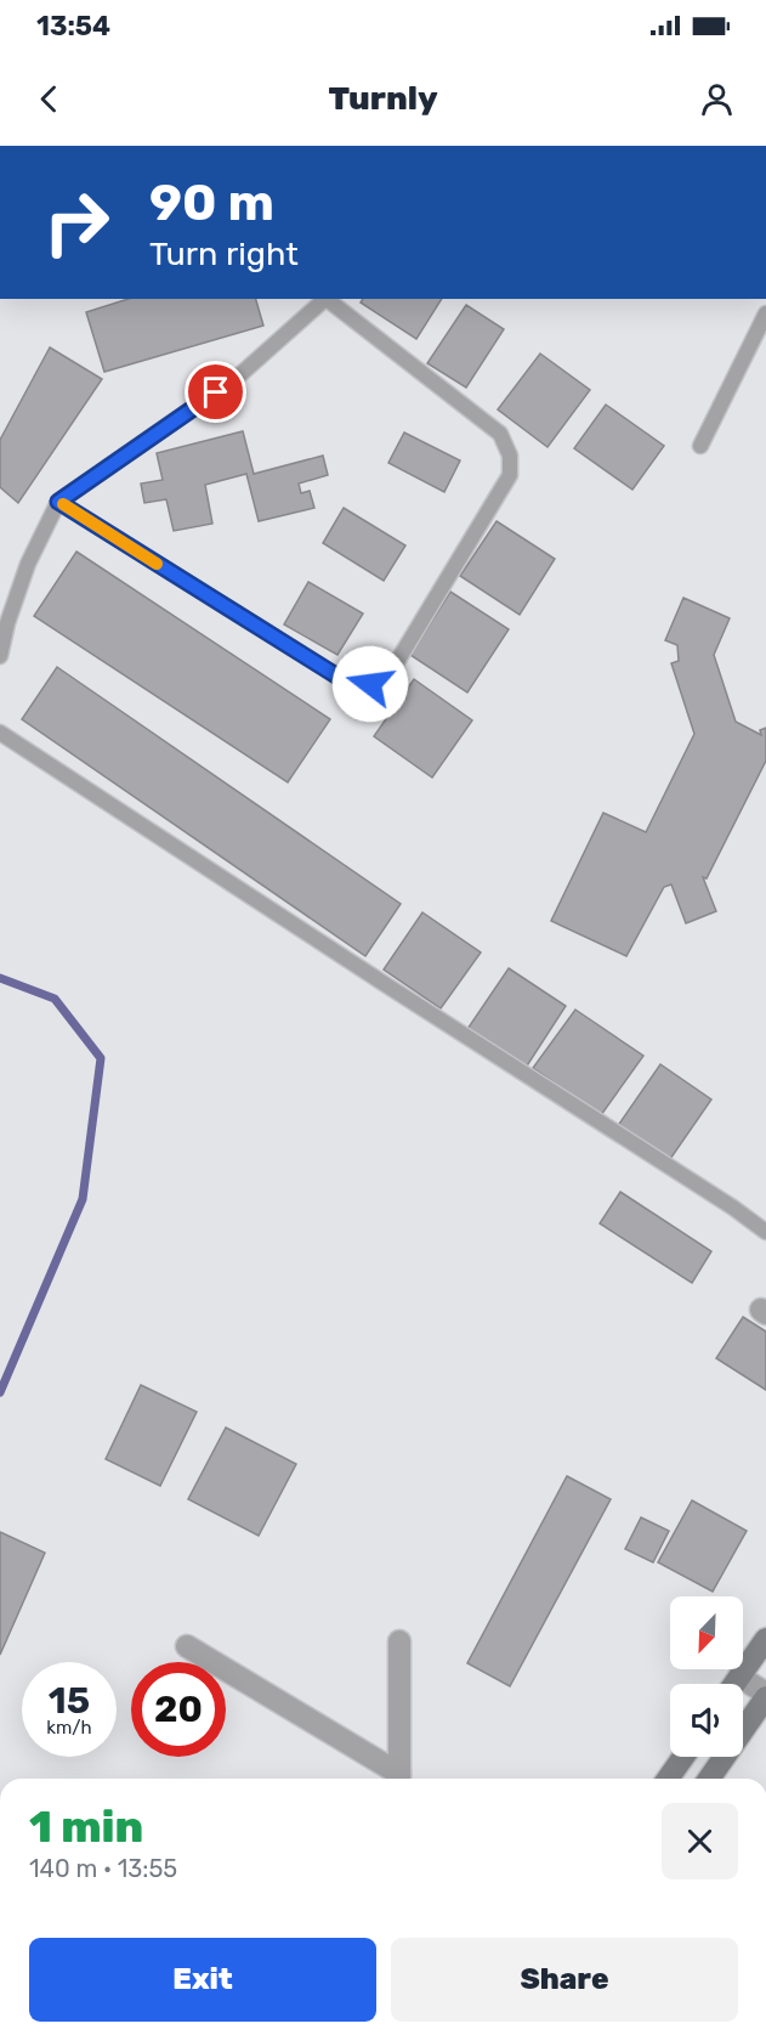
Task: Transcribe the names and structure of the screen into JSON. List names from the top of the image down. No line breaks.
{"north":"bottom left","page":{"status":"13:54","header":"Turnly","turn":["90 m","Turn right"],"speed":"15 km/h","limit":"20","heading":["1 min","140 m · 13:55"],"buttons":["Exit","Share"]}}
